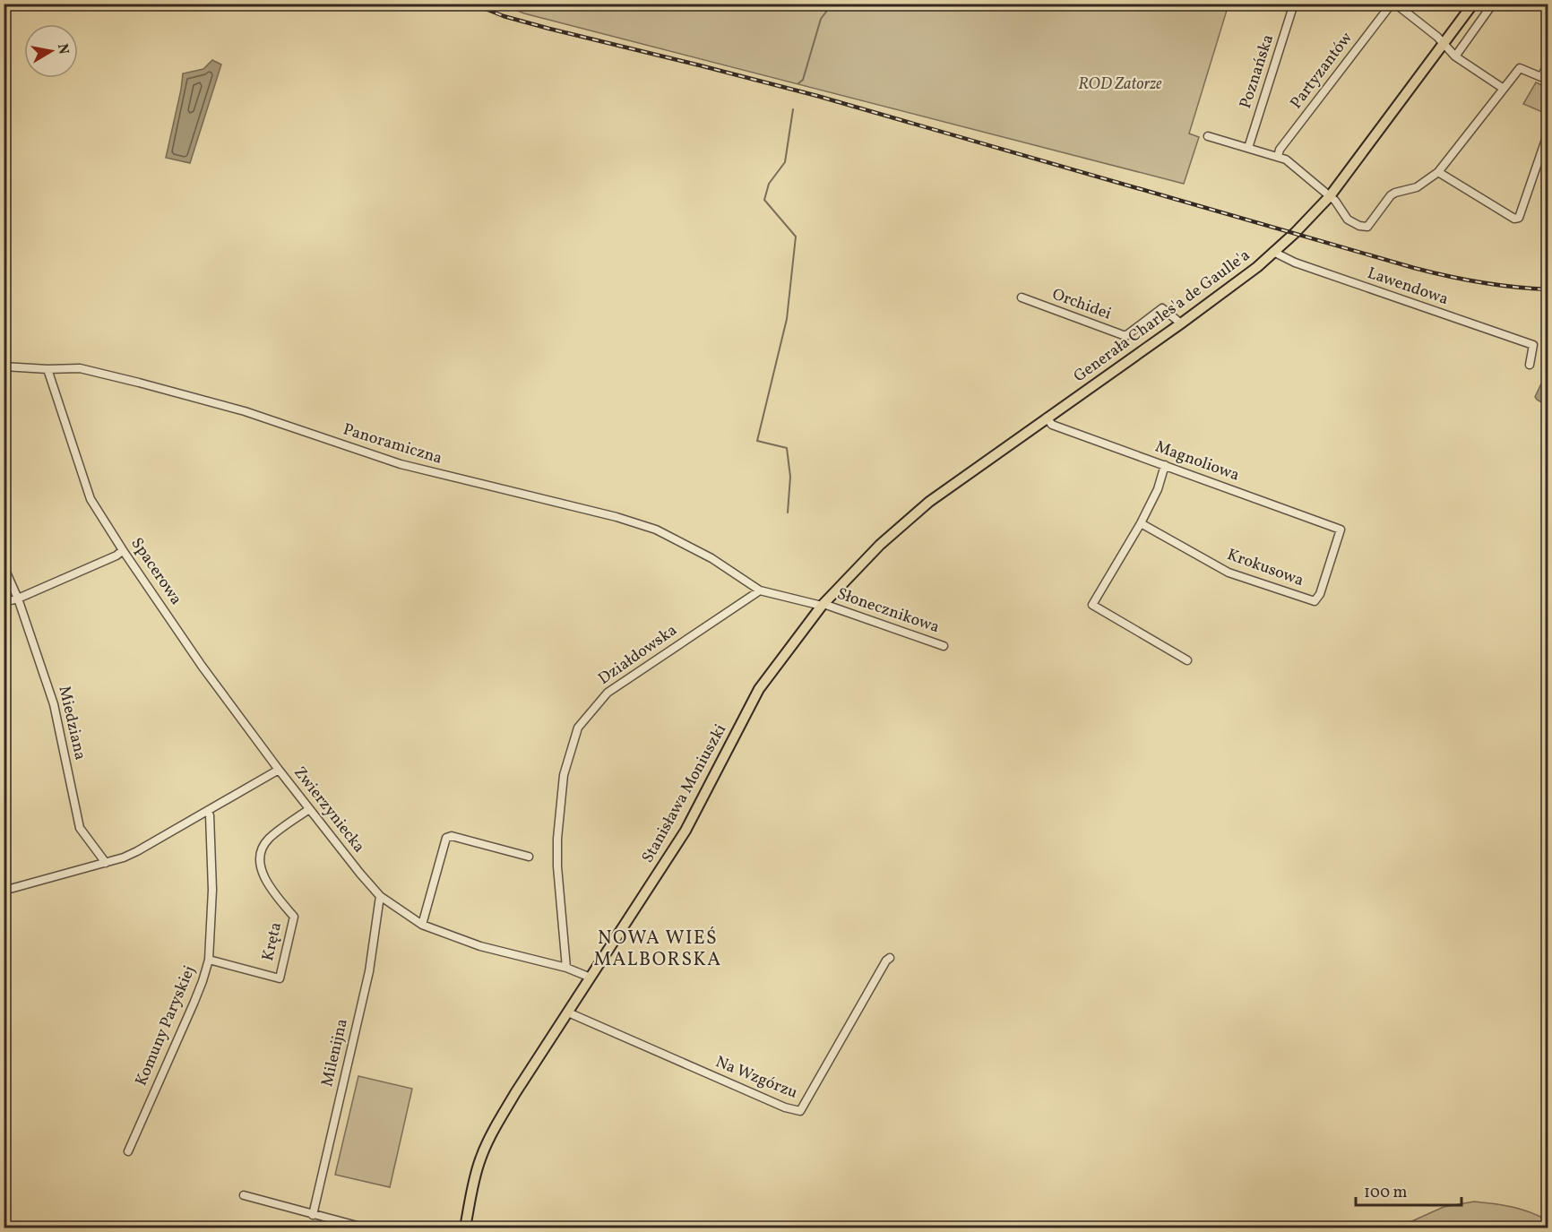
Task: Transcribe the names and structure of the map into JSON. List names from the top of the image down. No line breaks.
{"streets":{"main road":["Generała Charles'a de Gaulle'a","Stanisława Moniuszki"],"street":["Partyzantów","Poznańska","Lawendowa","Orchidei","Panoramiczna","Magnoliowa","Krokusowa","Spacerowa","Słonecznikowa","Działdowska","Miedziana","Zwierzyniecka","Kręta","Komuny Paryskiej","Milenijna","Na Wzgórzu"]},"crossings":[["Lawendowa","Generała Charles'a de Gaulle'a"],["Orchidei","Generała Charles'a de Gaulle'a"],["Generała Charles'a de Gaulle'a","Magnoliowa"],["Generała Charles'a de Gaulle'a","Słonecznikowa"],["Generała Charles'a de Gaulle'a","Stanisława Moniuszki"],["Panoramiczna","Spacerowa"],["Panoramiczna","Działdowska"],["Magnoliowa","Krokusowa"],["Spacerowa","Zwierzyniecka"],["Słonecznikowa","Stanisława Moniuszki"],["Działdowska","Zwierzyniecka"],["Miedziana","Zwierzyniecka"],["Stanisława Moniuszki","Na Wzgórzu"],["Zwierzyniecka","Kręta"],["Zwierzyniecka","Komuny Paryskiej"],["Zwierzyniecka","Milenijna"],["Kręta","Komuny Paryskiej"]],"districts":["NOWA WIEŚ MALBORSKA"],"parks":["ROD Zatorze"],"scale_bar":"100 m","north":"right"}
